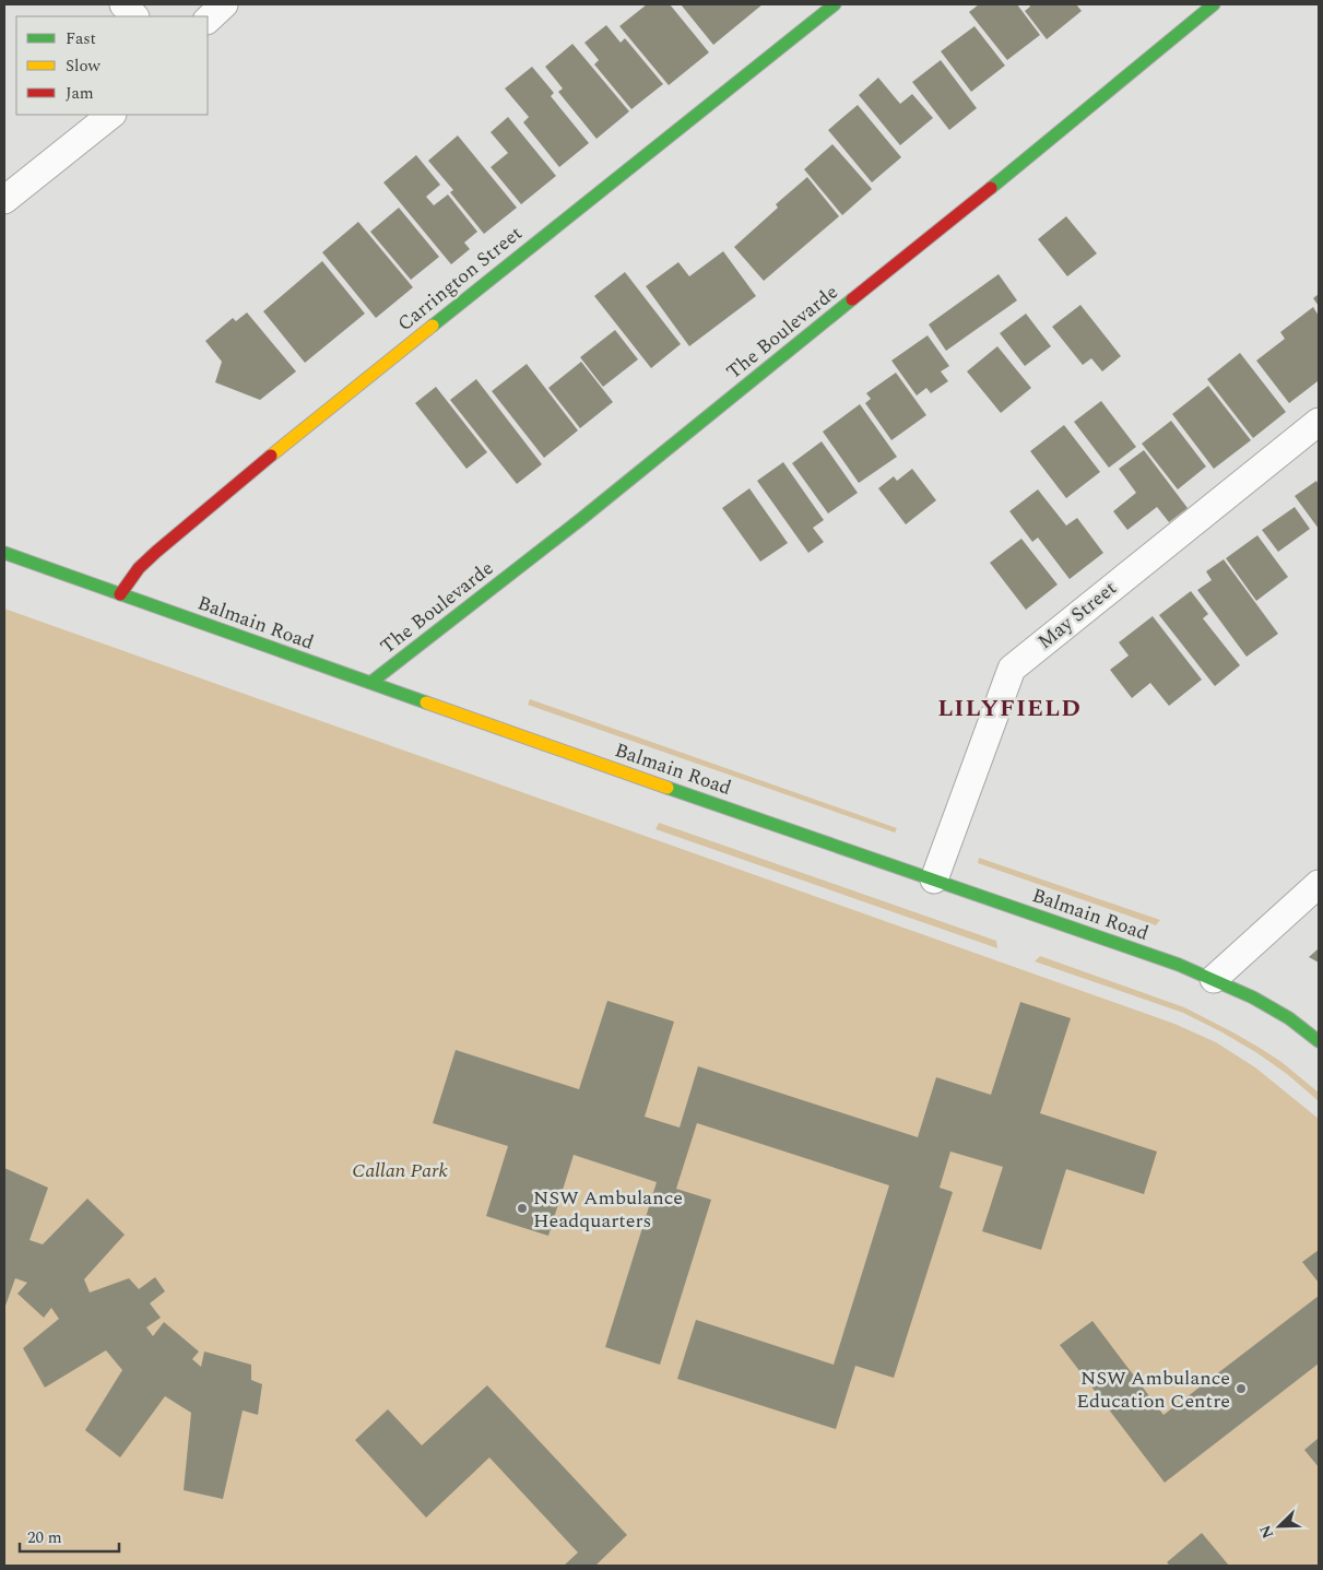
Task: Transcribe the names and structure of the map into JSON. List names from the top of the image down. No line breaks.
{"streets":{"street":["Carrington Street","The Boulevarde","May Street","Balmain Road"]},"crossings":[["Carrington Street","Balmain Road"],["The Boulevarde","Balmain Road"],["May Street","Balmain Road"]],"districts":["LILYFIELD"],"parks":["Callan Park"],"places":["NSW Ambulance Headquarters","NSW Ambulance Education Centre"],"legend":["Fast","Slow","Jam"],"scale_bar":"20 m","north":"bottom left"}
